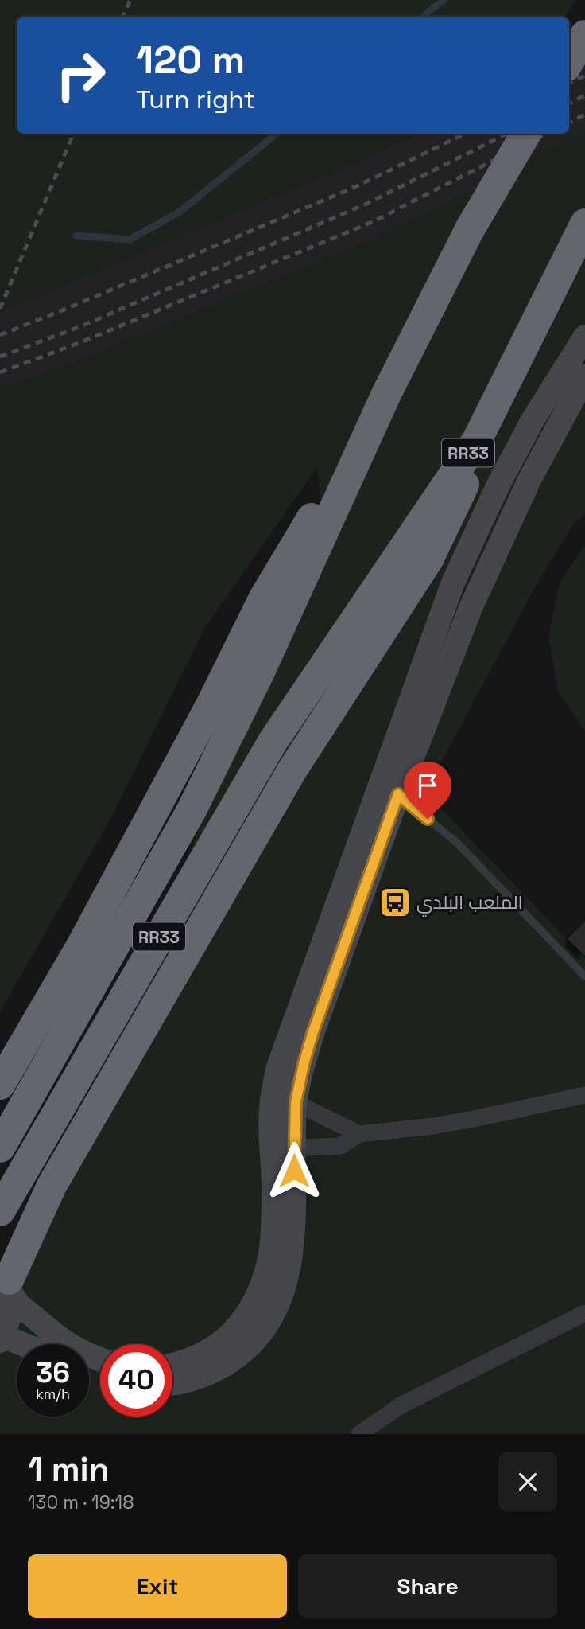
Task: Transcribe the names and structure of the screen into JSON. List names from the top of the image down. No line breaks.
{"streets":{"highway":["RR33"]},"places":{"bus stop":["الملعب البلدي"]},"page":{"turn":["120 m","Turn right"],"speed":"36 km/h","limit":"40","heading":["1 min","130 m · 19:18"],"buttons":["Exit","Share"]}}
